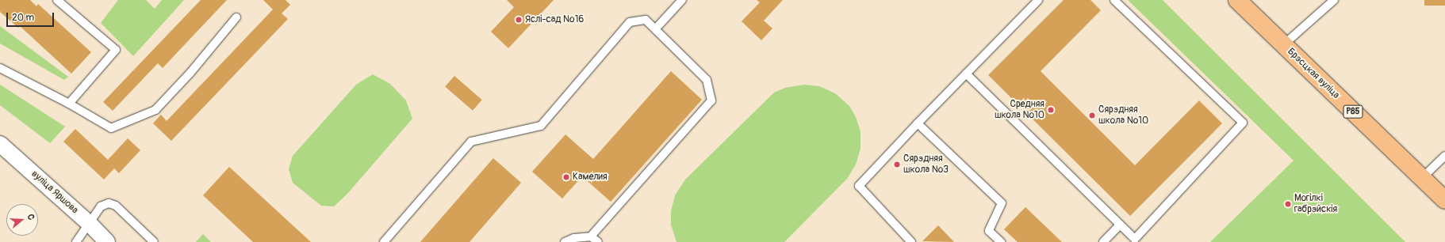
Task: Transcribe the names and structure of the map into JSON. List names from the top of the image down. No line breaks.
{"streets":{"main road":["Брэсцкая вуліца","Р85"],"street":["вуліца Яршова"]},"places":["Яслі-сад №16","Средняя школа №10","Сярэдняя школа №10","Сярэдняя школа №3","Камелия","Могілкі габрэйскія"],"scale_bar":"20 m","north":"right"}
